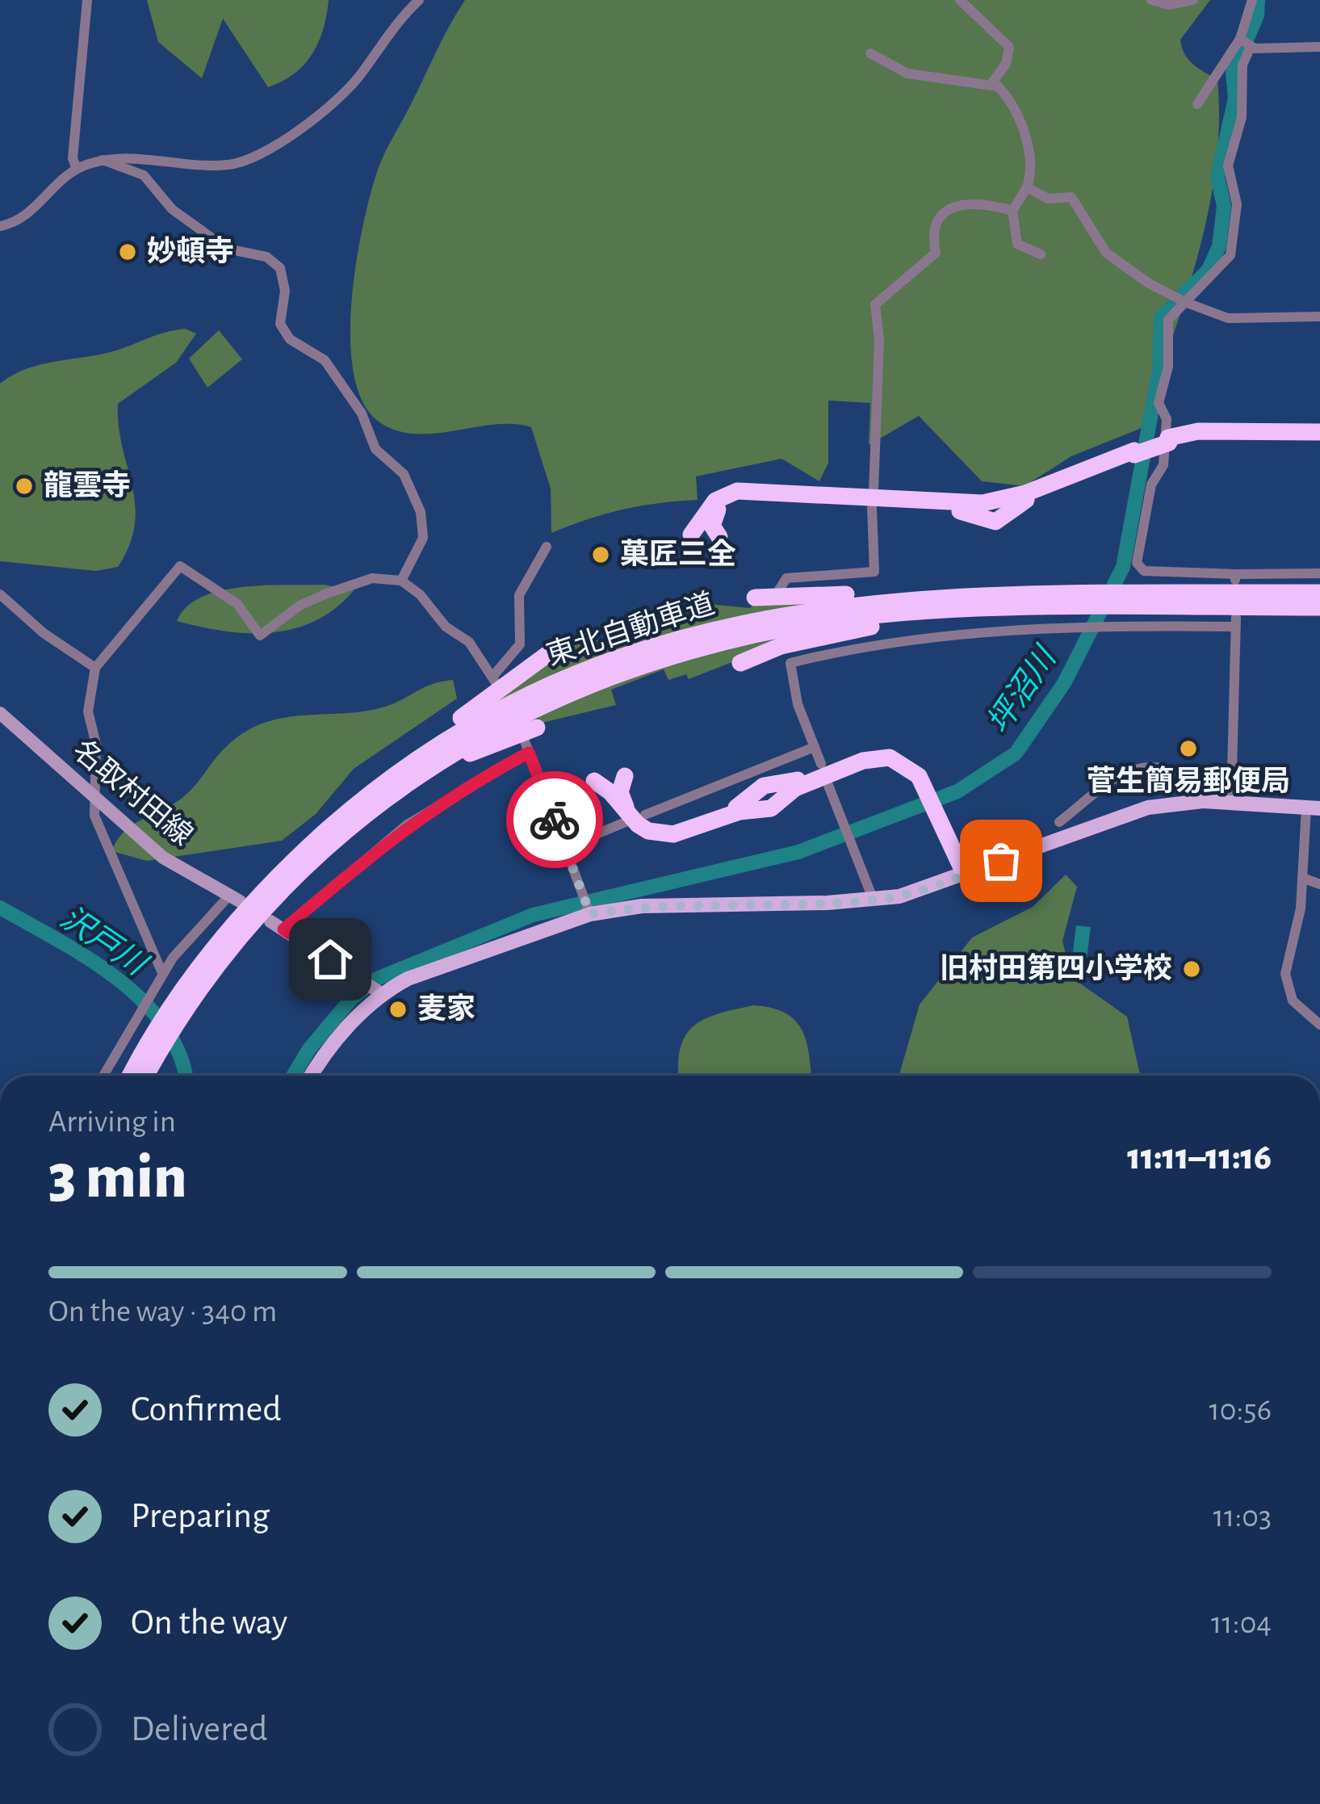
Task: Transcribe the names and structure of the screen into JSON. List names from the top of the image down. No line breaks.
{"streets":{"highway":["東北自動車道"],"main road":["名取村田線"]},"water":["坪沼川","沢戸川"],"places":["妙頓寺","龍雲寺","菓匠三全","菅生簡易郵便局","旧村田第四小学校","麦家"],"page":{"heading":["3 min","Arriving in","11:11–11:16"],"bar":"On the way · 340 m","list":[["Confirmed","10:56"],["Preparing","11:03"],["On the way","11:04"],"Delivered"]}}
